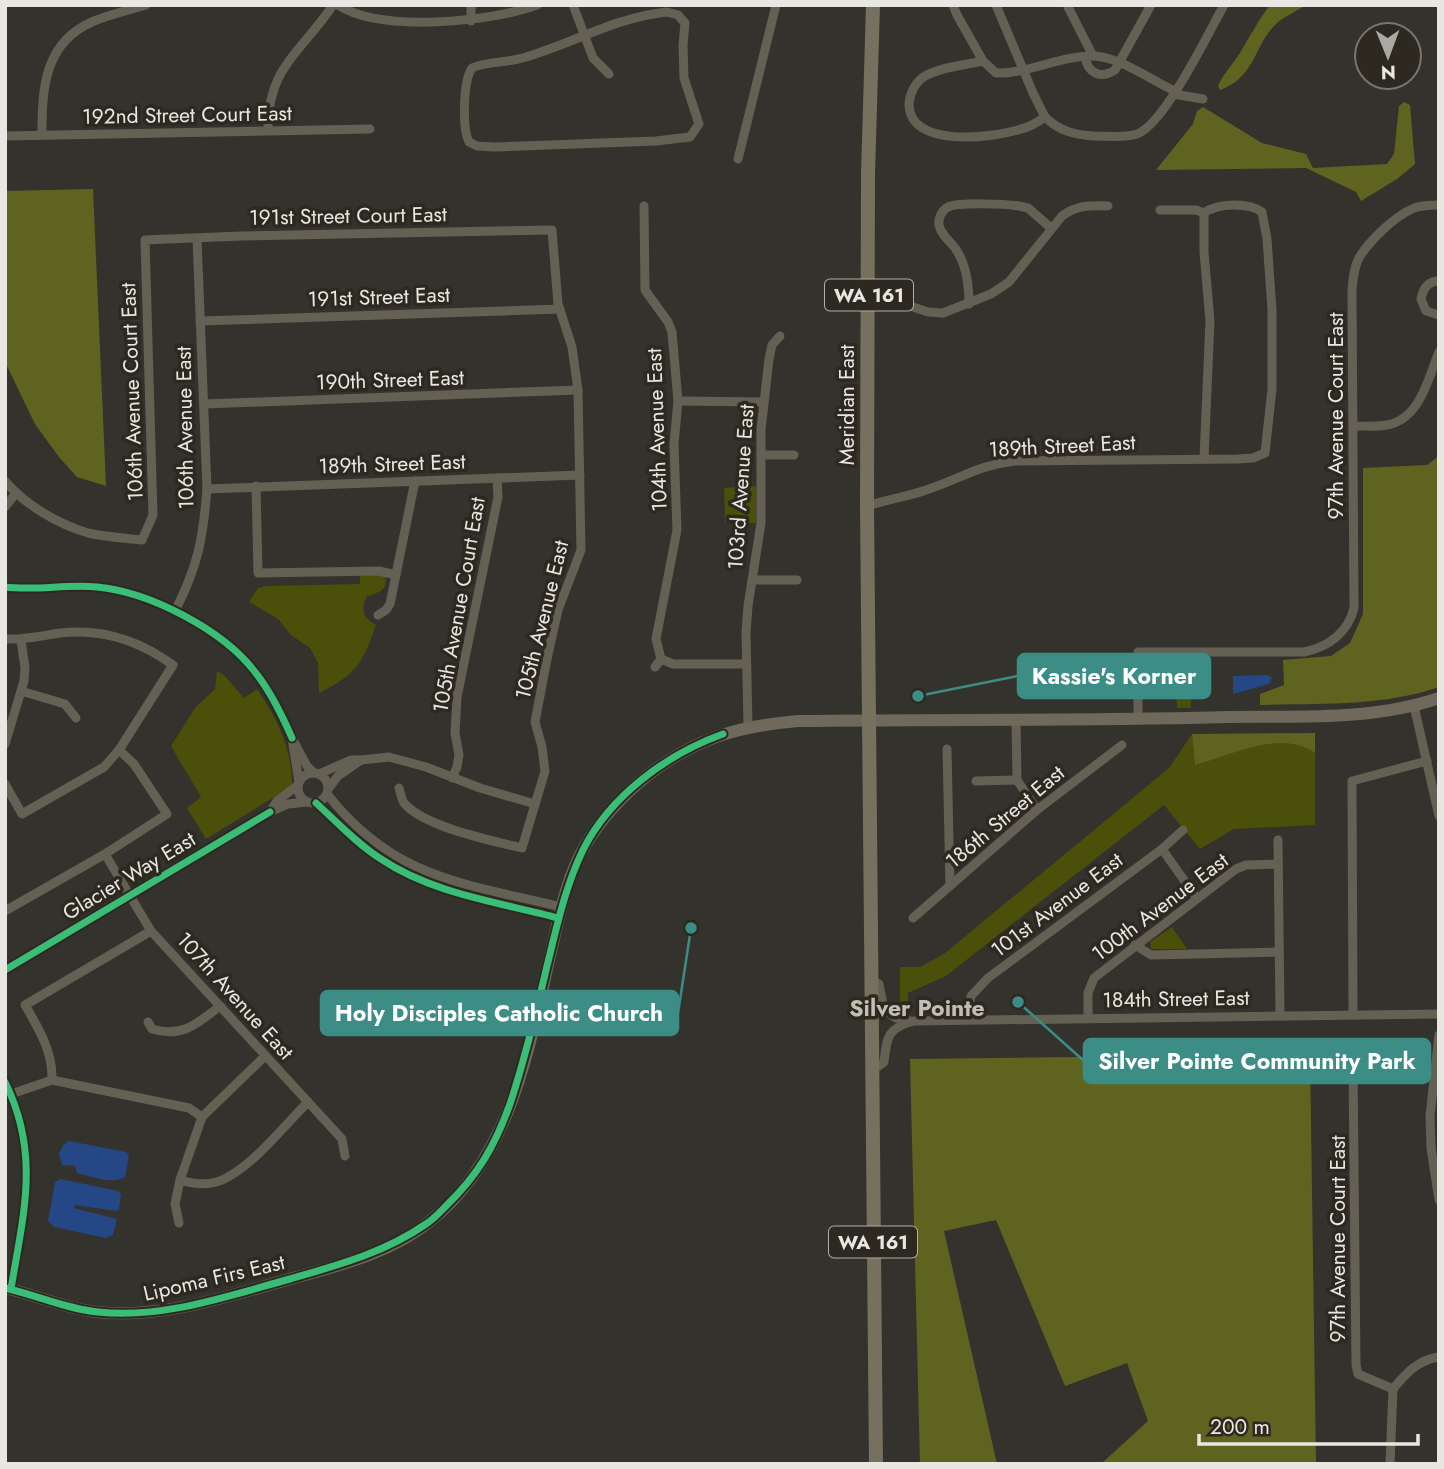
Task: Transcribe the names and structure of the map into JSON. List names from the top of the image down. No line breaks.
{"streets":{"main road":["WA 161","Meridian East"],"street":["192nd Street Court East","191st Street Court East","191st Street East","190th Street East","106th Avenue Court East","97th Avenue Court East","106th Avenue East","104th Avenue East","189th Street East","103rd Avenue East","105th Avenue Court East","105th Avenue East","186th Street East","Glacier Way East","101st Avenue East","100th Avenue East","107th Avenue East","184th Street East","Lipoma Firs East"]},"crossings":[["191st Street Court East","106th Avenue Court East"],["191st Street Court East","106th Avenue East"],["191st Street Court East","105th Avenue East"],["WA 161","Meridian East"],["WA 161","184th Street East"],["WA 161","Lipoma Firs East"],["191st Street East","106th Avenue East"],["191st Street East","105th Avenue East"],["190th Street East","106th Avenue East"],["190th Street East","105th Avenue East"],["Meridian East","189th Street East"],["Meridian East","Lipoma Firs East"],["97th Avenue Court East","Lipoma Firs East"],["106th Avenue East","189th Street East"],["104th Avenue East","103rd Avenue East"],["189th Street East","105th Avenue Court East"],["189th Street East","105th Avenue East"],["103rd Avenue East","Lipoma Firs East"],["Glacier Way East","107th Avenue East"],["101st Avenue East","184th Street East"],["100th Avenue East","184th Street East"]],"districts":["Silver Pointe"],"places":["Kassie's Korner","Holy Disciples Catholic Church","Silver Pointe Community Park"],"scale_bar":"200 m","north":"bottom"}
